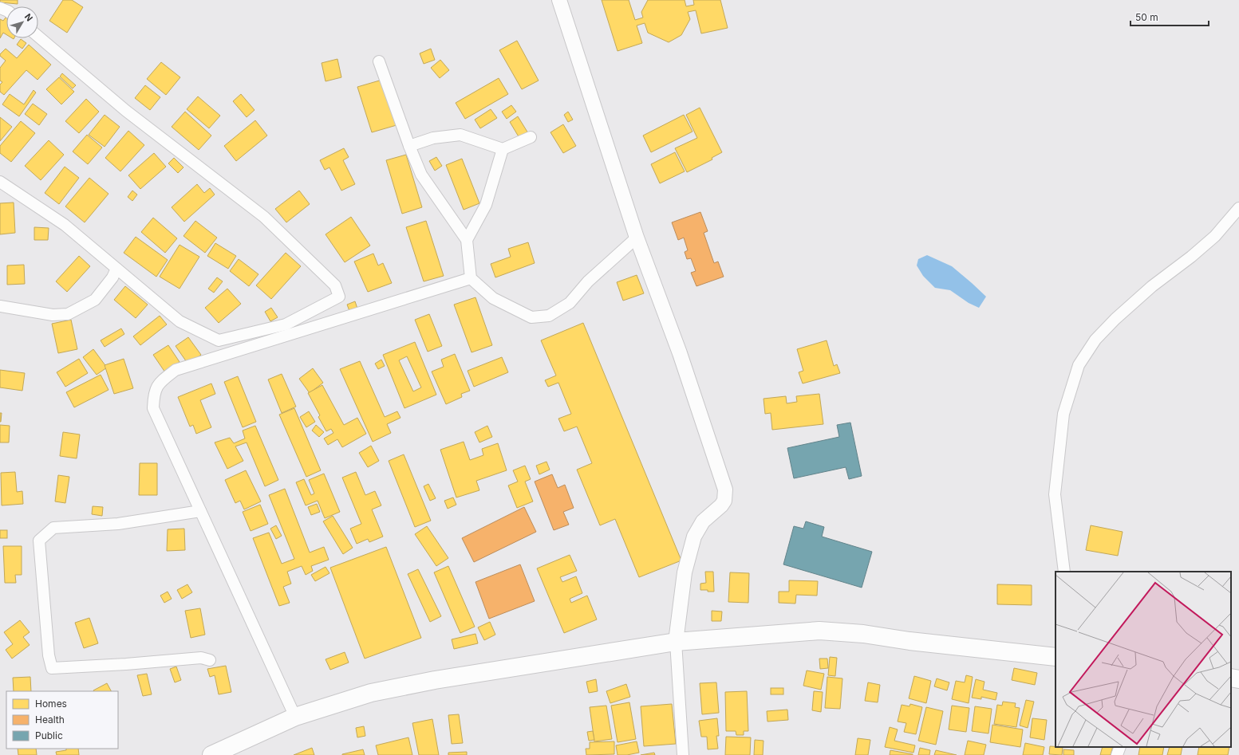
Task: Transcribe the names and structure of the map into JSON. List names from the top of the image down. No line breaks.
{"legend":["Homes","Health","Public"],"scale_bar":"50 m","north":"top right"}
